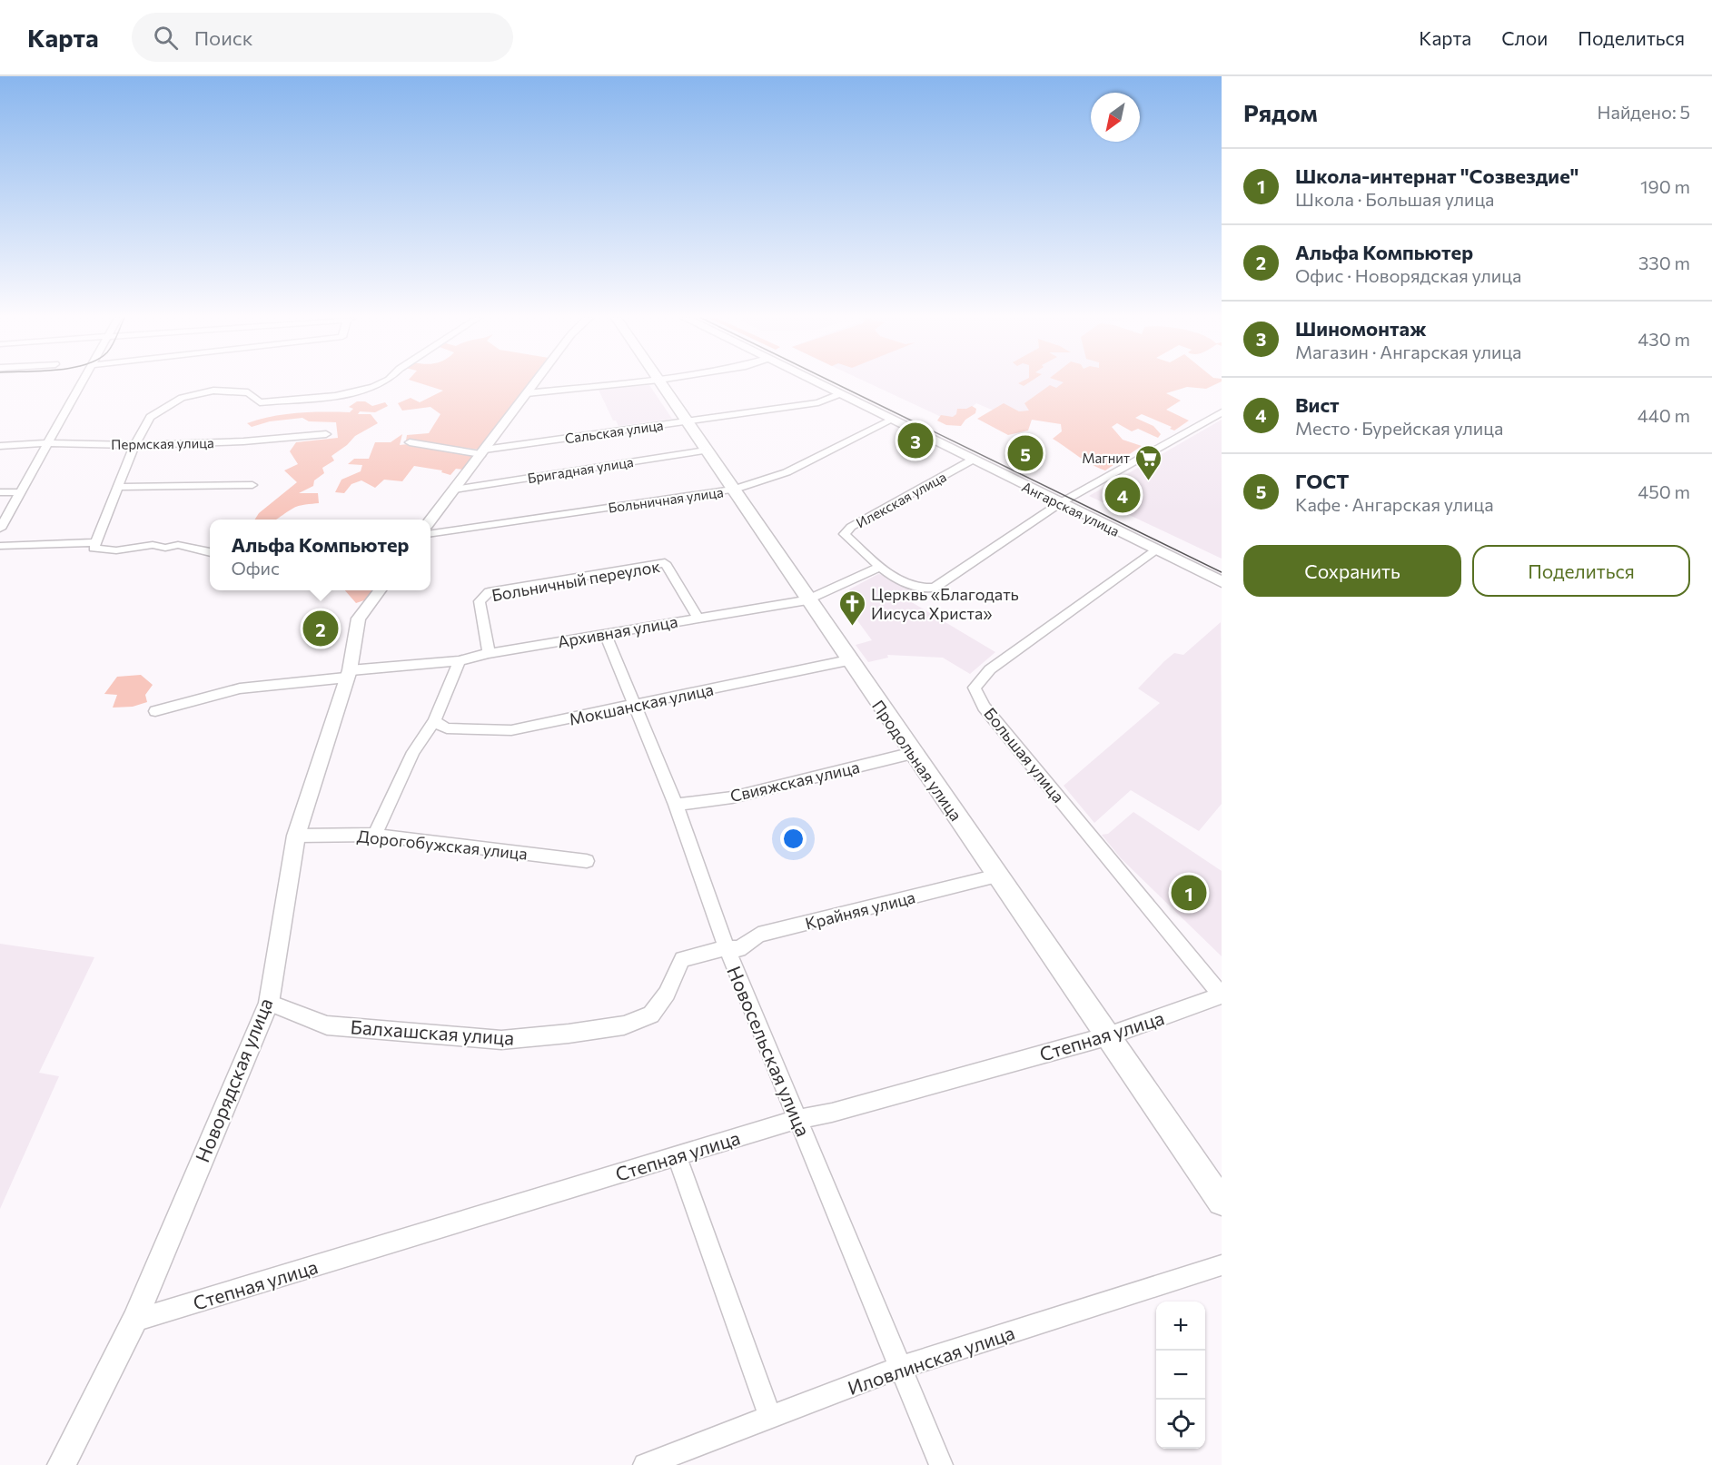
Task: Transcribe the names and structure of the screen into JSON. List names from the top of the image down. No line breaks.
{"streets":{"main road":["Ангарская улица","Продольная улица"],"street":["Сальская улица","Пермская улица","Бригадная улица","Больничная улица","Илекская улица","Больничный переулок","Архивная улица","Мокшанская улица","Большая улица","Свияжская улица","Дорогобужская улица","Крайняя улица","Балхашская улица","Степная улица","Новосельская улица","Новорядская улица","Иловлинская улица"]},"crossings":[["Сальская улица","Ангарская улица"],["Сальская улица","Продольная улица"],["Бригадная улица","Продольная улица"],["Больничная улица","Ангарская улица"],["Больничная улица","Продольная улица"],["Илекская улица","Ангарская улица"],["Илекская улица","Архивная улица"],["Ангарская улица","Большая улица"],["Больничный переулок","Архивная улица"],["Архивная улица","Продольная улица"],["Архивная улица","Новосельская улица"],["Архивная улица","Новорядская улица"],["Мокшанская улица","Продольная улица"],["Мокшанская улица","Новосельская улица"],["Большая улица","Степная улица"],["Продольная улица","Свияжская улица"],["Продольная улица","Крайняя улица"],["Продольная улица","Степная улица"],["Свияжская улица","Новосельская улица"],["Дорогобужская улица","Новорядская улица"],["Крайняя улица","Балхашская улица"],["Крайняя улица","Новосельская улица"],["Балхашская улица","Новосельская улица"],["Балхашская улица","Новорядская улица"],["Степная улица","Новосельская улица"],["Степная улица","Новорядская улица"],["Новосельская улица","Иловлинская улица"]],"places":{"supermarket":["Магнит"],"church":["Церквь «Благодать Иисуса Христа»"]},"north":"bottom left","page":{"header":"Карта","search":"Поиск","nav":["Карта","Слои","Поделиться"],"heading":["Рядом","Найдено: 5"],"list":[{"mark":"1","name":"Школа-интернат \"Созвездие\"","note":"Школа · Большая улица","value":"190 m"},{"mark":"2","name":"Альфа Компьютер","note":"Офис · Новорядская улица","value":"330 m"},{"mark":"3","name":"Шиномонтаж","note":"Магазин · Ангарская улица","value":"430 m"},{"mark":"4","name":"Вист","note":"Место · Бурейская улица","value":"440 m"},{"mark":"5","name":"ГОСТ","note":"Кафе · Ангарская улица","value":"450 m"}],"pins":["3","5","4","2","1"],"popup":["Альфа Компьютер","Офис"],"buttons":["Сохранить","Поделиться"],"map_buttons":["+","−"]}}
